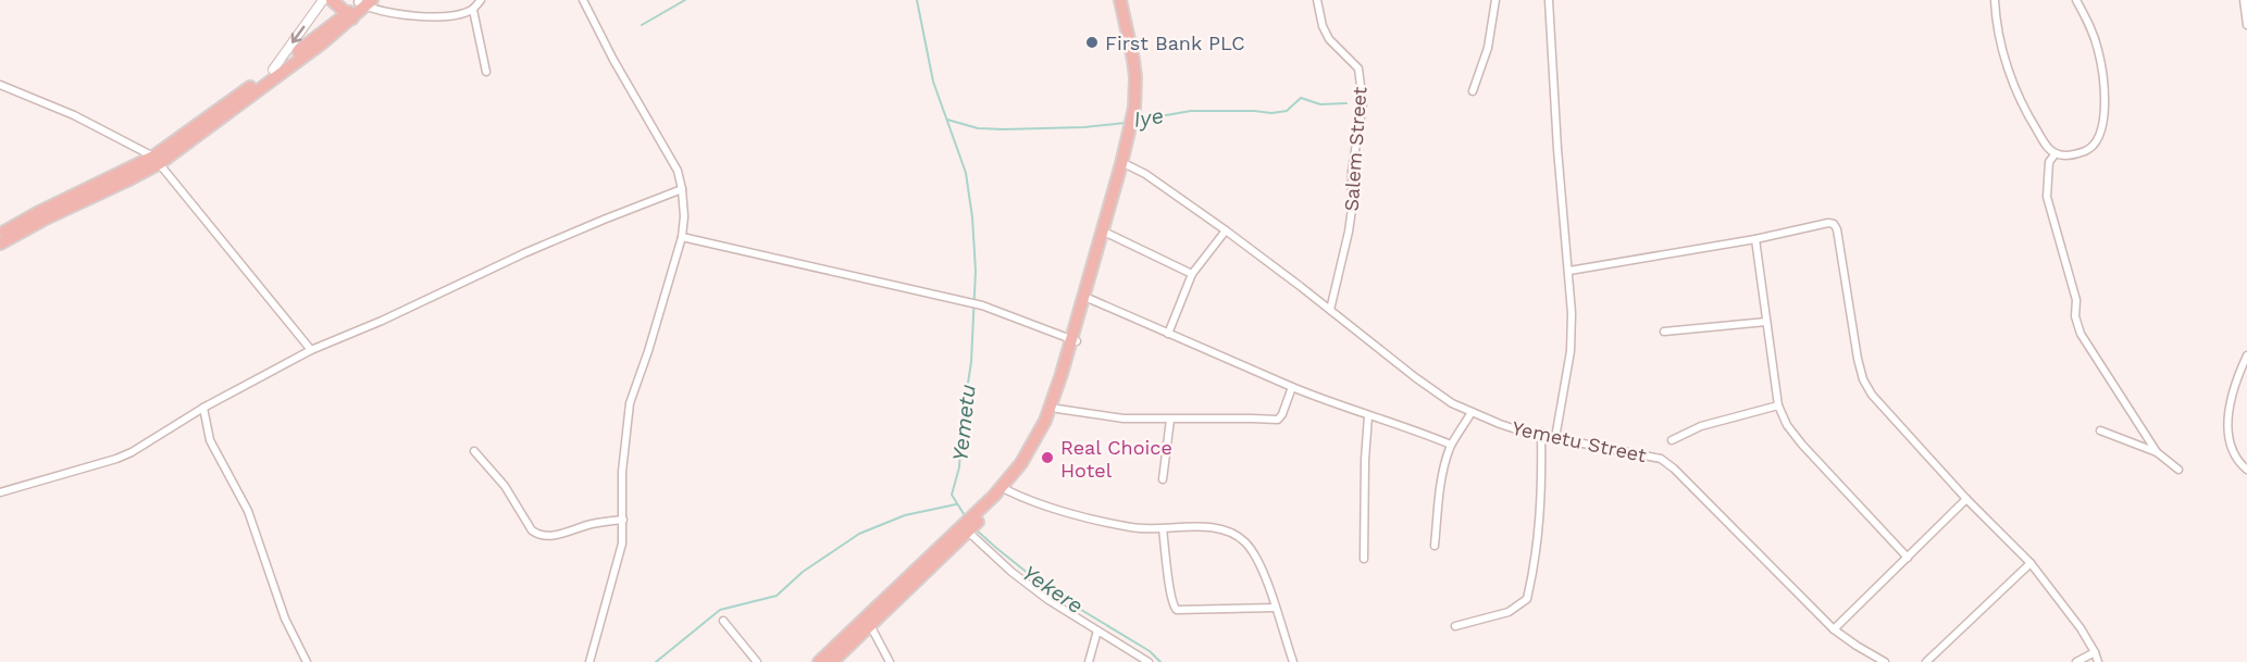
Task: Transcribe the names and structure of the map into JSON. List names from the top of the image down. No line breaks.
{"streets":{"street":["Salem Street","Yemetu Street"]},"crossings":[["Salem Street","Yemetu Street"]],"water":["Iye","Yemetu","Yekere"],"places":["First Bank PLC","Real Choice Hotel"]}
